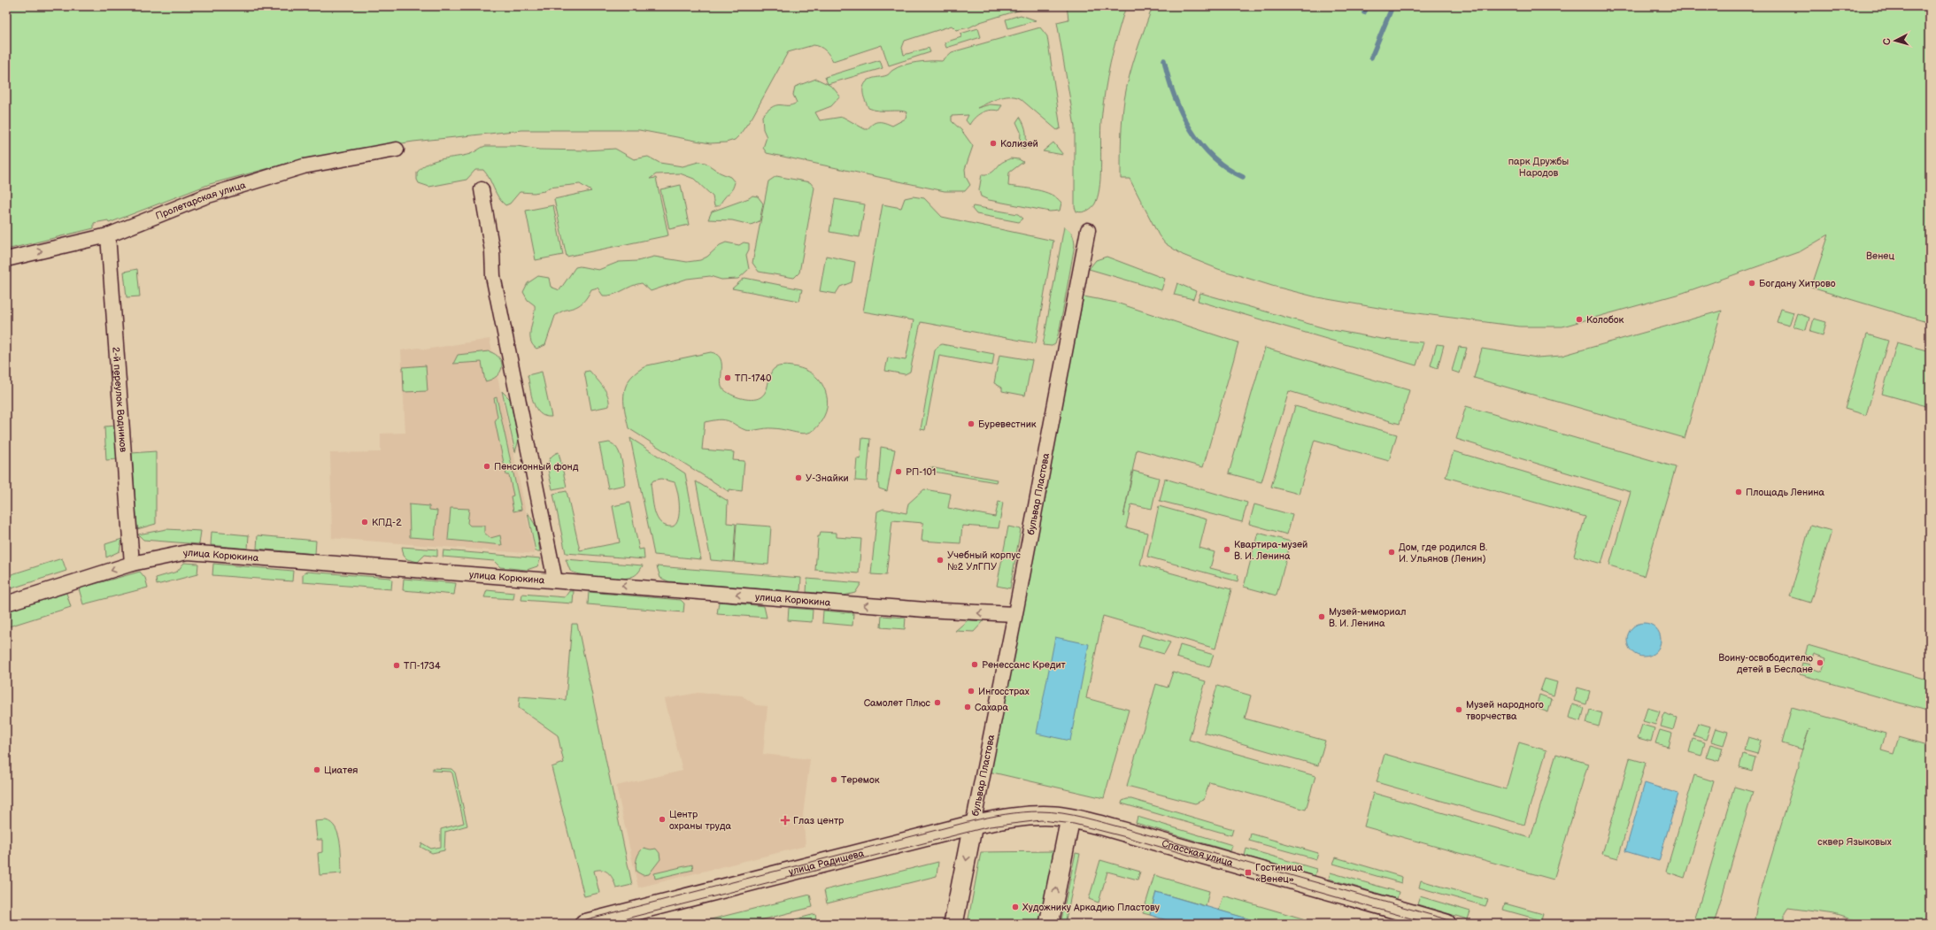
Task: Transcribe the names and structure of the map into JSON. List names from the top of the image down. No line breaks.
{"streets":{"street":["Пролетарская улица","2-й переулок Водников","бульвар Пластова","улица Корюкина","Спасская улица","улица Радищева"]},"crossings":[["Пролетарская улица","2-й переулок Водников"],["2-й переулок Водников","улица Корюкина"],["бульвар Пластова","улица Корюкина"],["бульвар Пластова","улица Радищева"],["Спасская улица","улица Радищева"]],"one_way":["улица Корюкина"],"parks":["парк Дружбы Народов","Венец","сквер Языковых"],"places":{"other":["Колизей","Богдану Хитрово","Колобок","ТП-1740","Буревестник","Пенсионный фонд","РП-101","У-Знайки","Площадь Ленина","КПД-2","Квартира-музей В. И. Ленина","Дом, где родился В. И. Ульянов (Ленин)","Учебный корпус №2 УлГПУ","Музей-мемориал В. И. Ленина","Воину-освободителю детей в Беслане","Ренессанс Кредит","ТП-1734","Ингосстрах","Самолет Плюс","Сахара","Музей народного творчества","Циатея","Теремок","Центр охраны труда","Художнику Аркадию Пластову"],"health":["Глаз центр"],"transit":["Гостиница «Венец»"]},"north":"left"}
